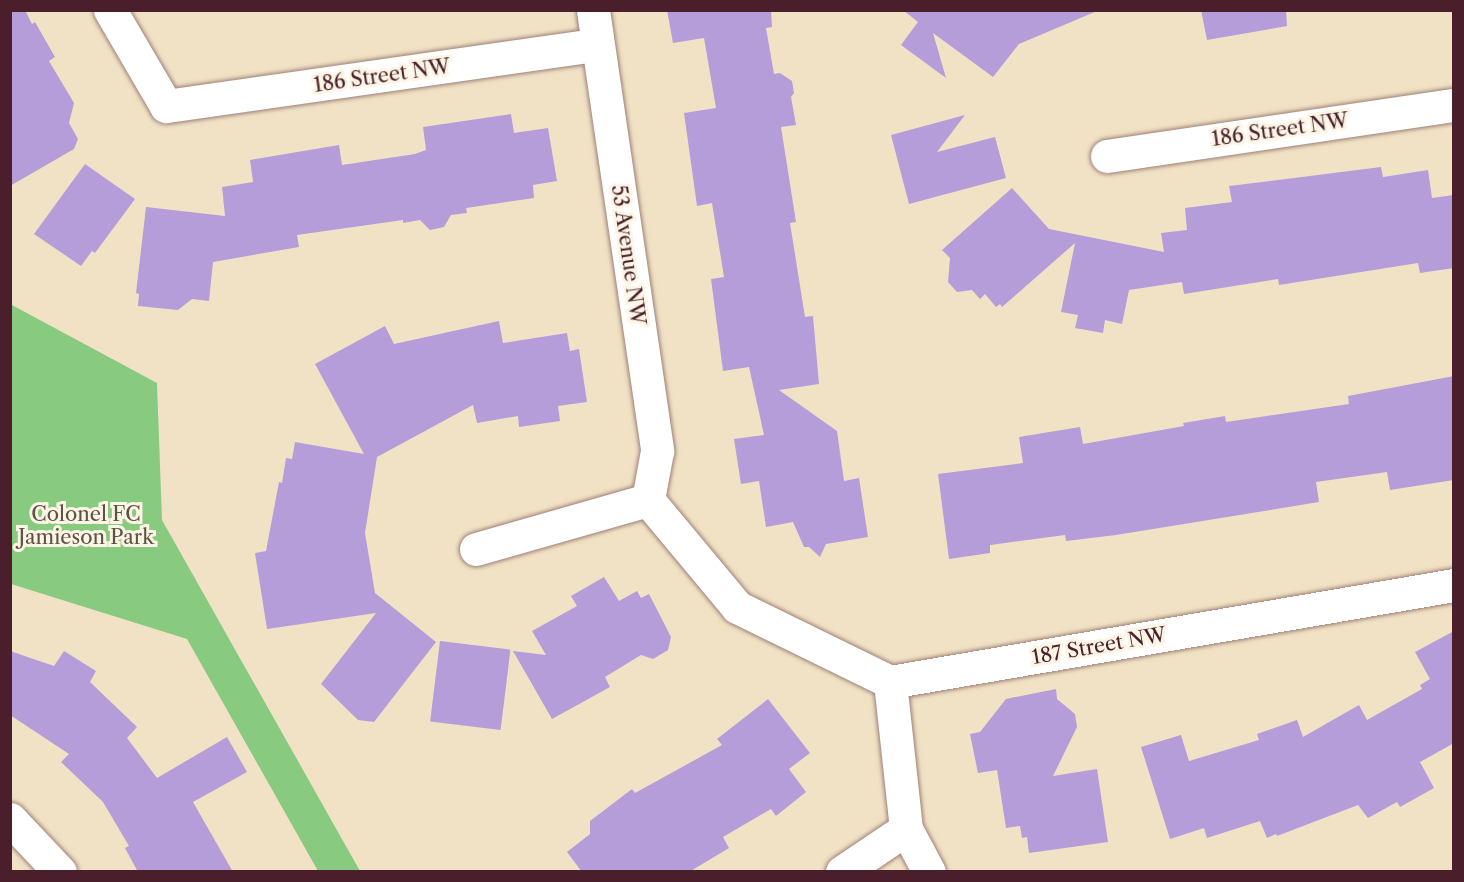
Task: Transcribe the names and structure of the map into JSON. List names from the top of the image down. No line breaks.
{"streets":{"street":["186 Street NW","53 Avenue NW","187 Street NW"]},"crossings":[["186 Street NW","53 Avenue NW"]],"parks":["Colonel FC Jamieson Park"]}
